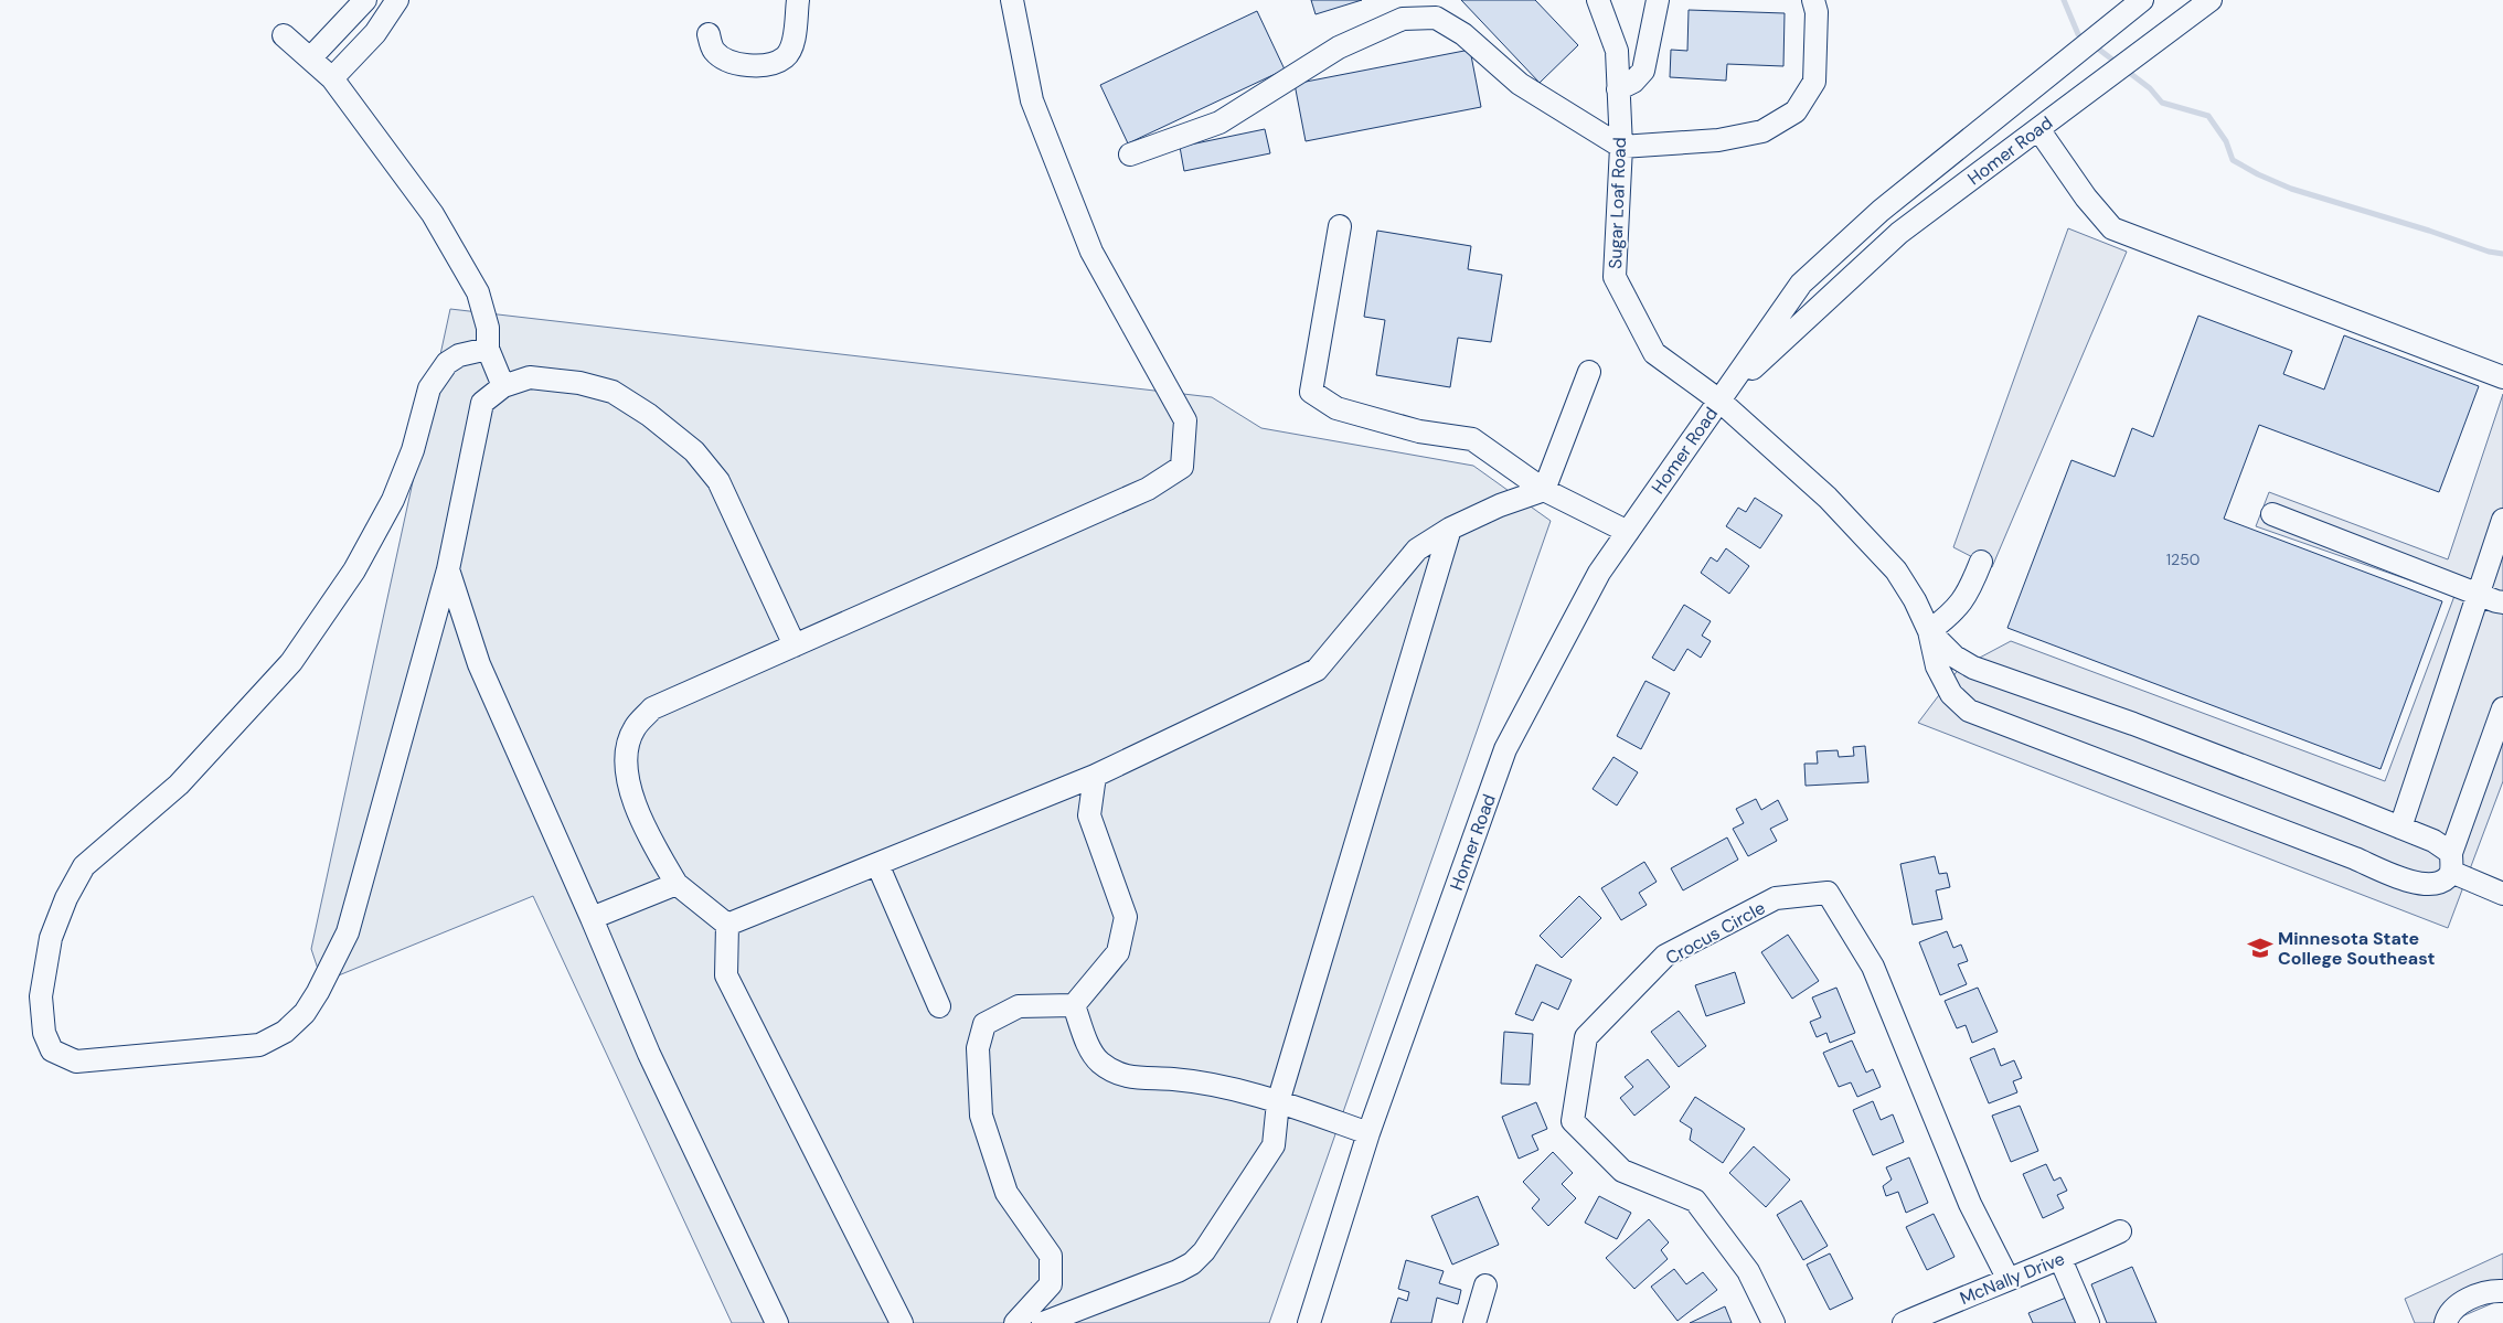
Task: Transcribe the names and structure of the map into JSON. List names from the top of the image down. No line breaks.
{"streets":{"street":["Homer Road","Sugar Loaf Road","Crocus Circle","McNally Drive"]},"crossings":[["Homer Road","Sugar Loaf Road"],["Crocus Circle","McNally Drive"]],"places":{"school or university":["Minnesota State College Southeast"]},"house_numbers":["1250"]}
